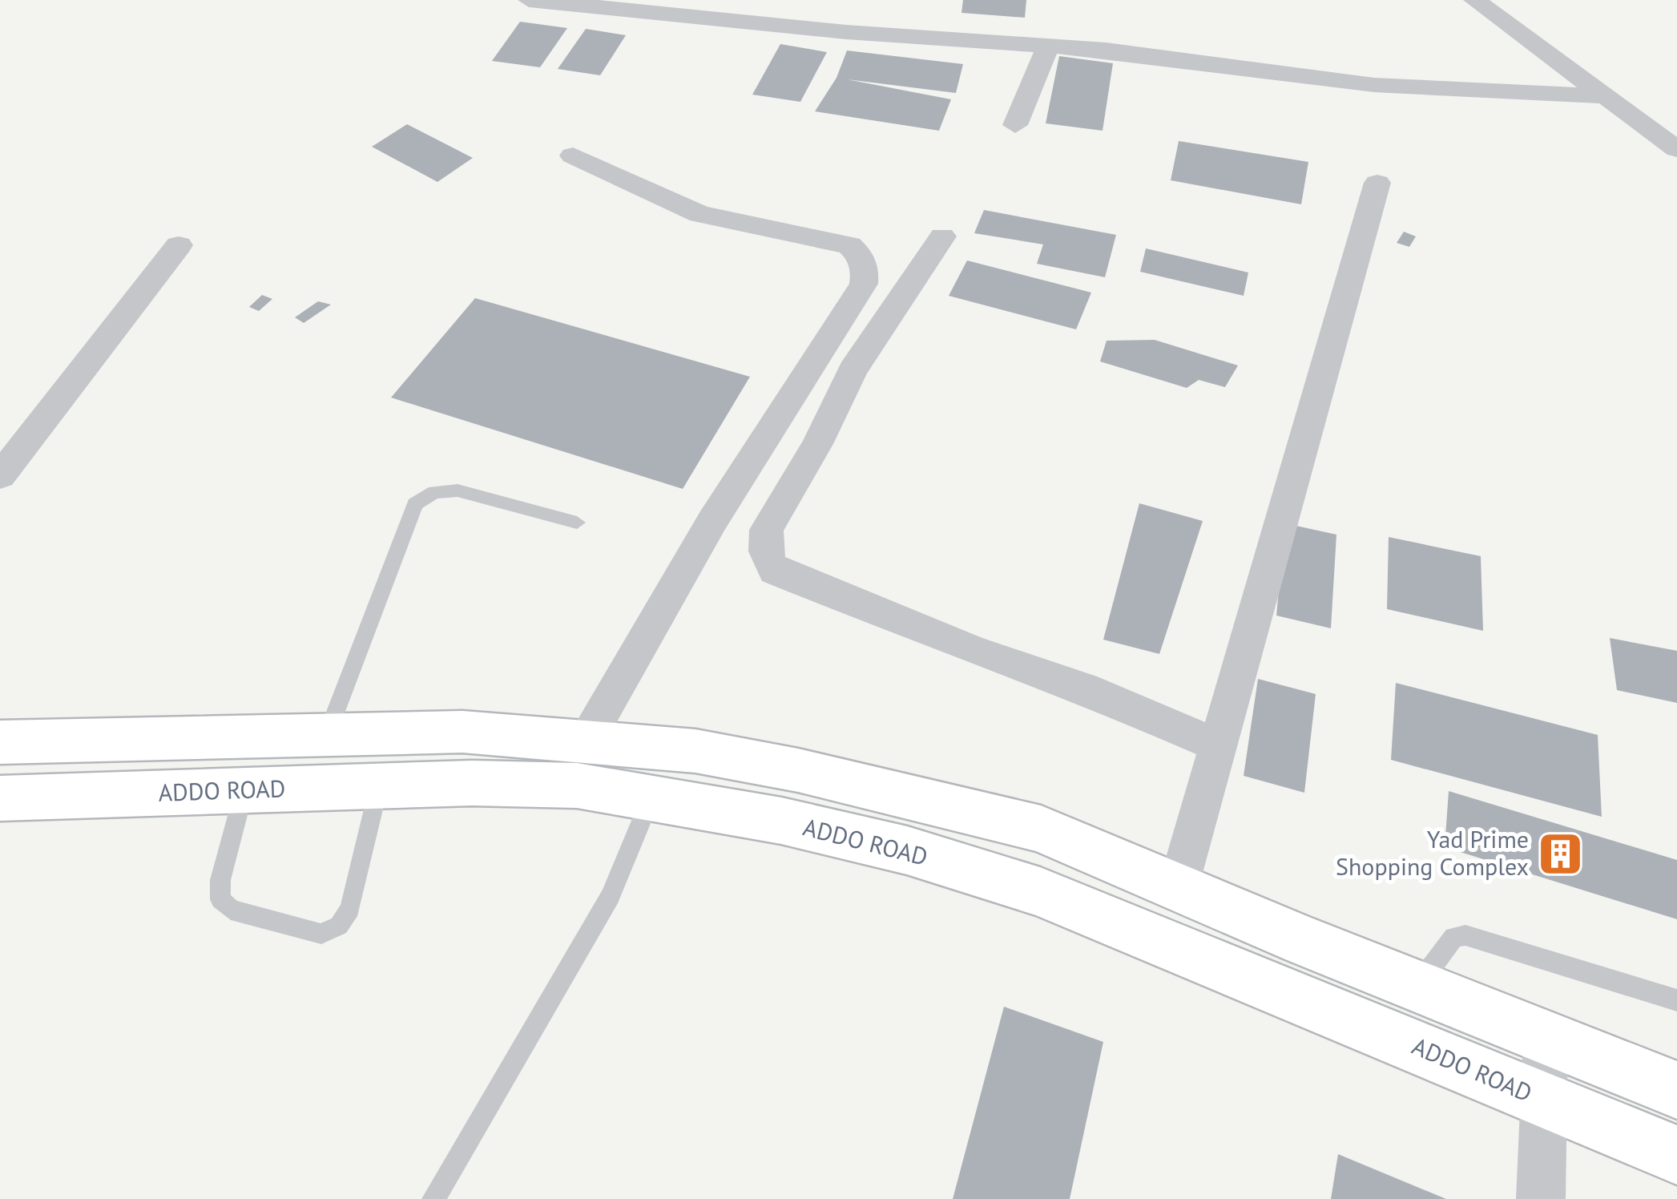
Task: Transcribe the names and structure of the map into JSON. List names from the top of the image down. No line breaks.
{"streets":{"main road":["ADDO ROAD"]},"places":{"building":["Yad Prime Shopping Complex"]}}
